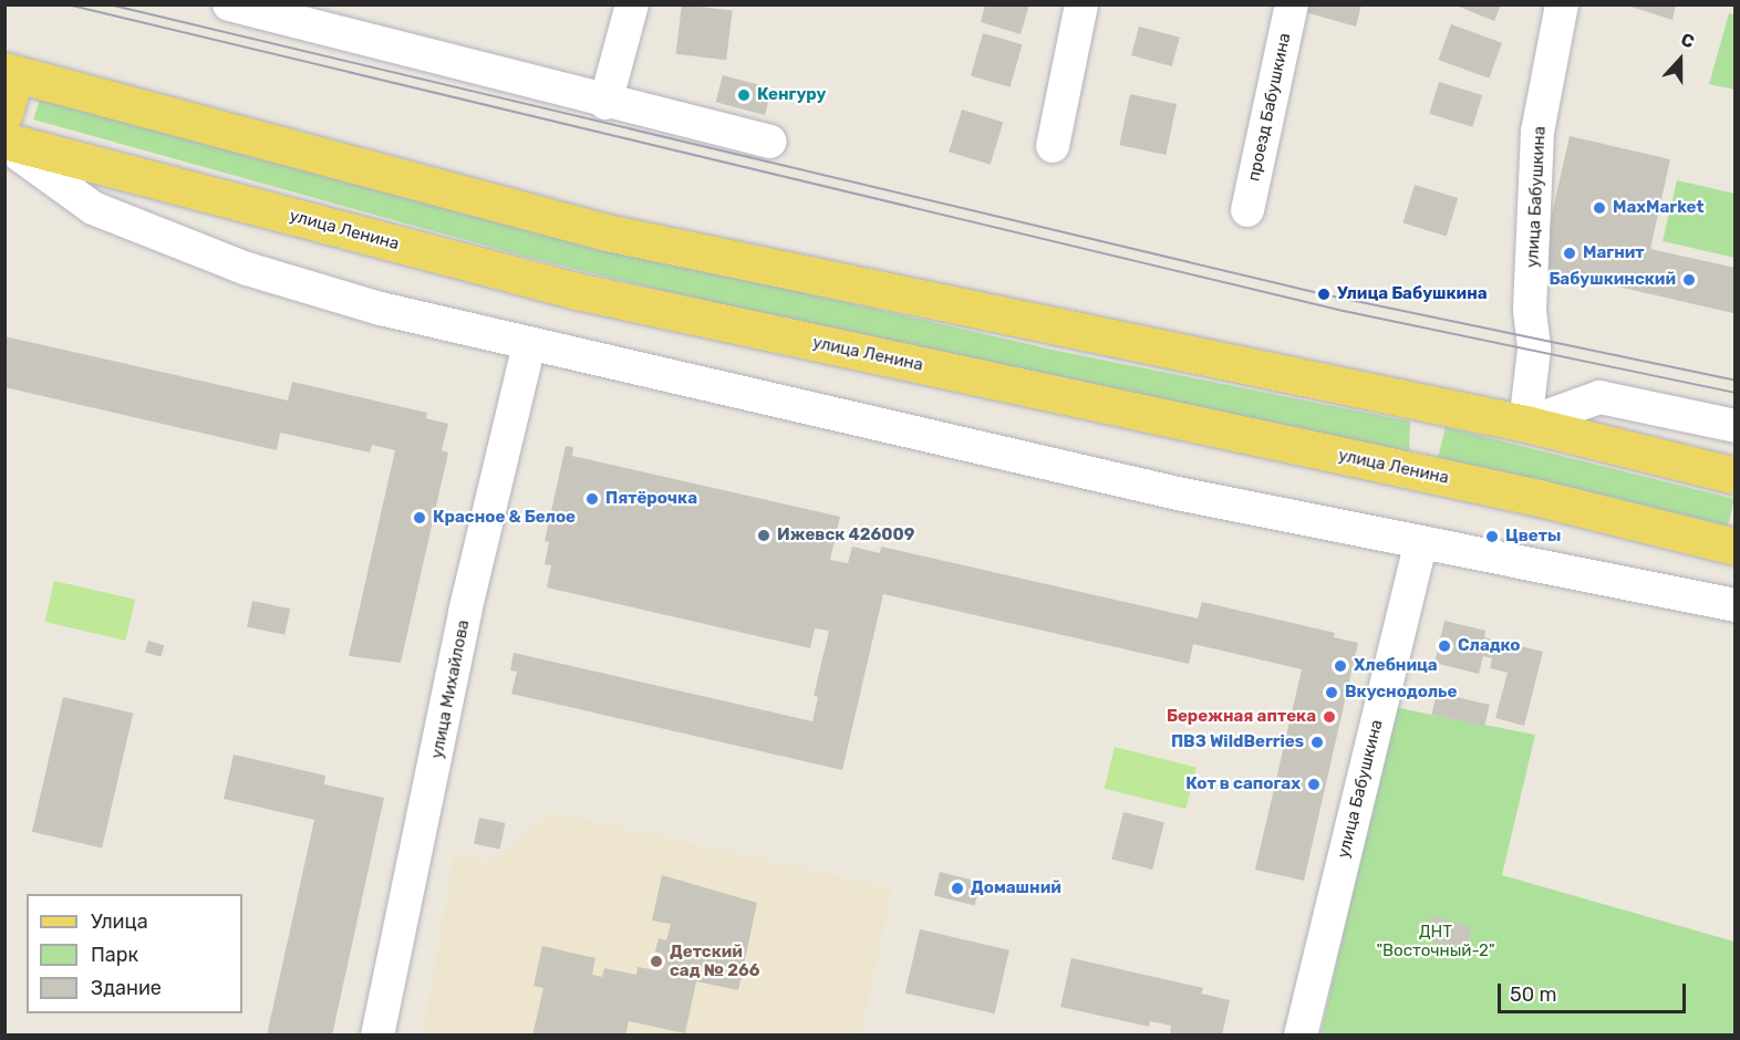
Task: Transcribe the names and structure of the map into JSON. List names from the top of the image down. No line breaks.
{"streets":{"main road":["улица Ленина"],"street":["проезд Бабушкина","улица Бабушкина","улица Михайлова"]},"parks":["ДНТ \"Восточный-2\""],"places":["Кенгуру","MaxMarket","Магнит","Бабушкинский","Улица Бабушкина","Пятёрочка","Красное & Белое","Ижевск 426009","Цветы","Сладко","Хлебница","Вкуснодолье","Бережная аптека","ПВЗ WildBerries","Кот в сапогах","Домашний","Детский сад № 266"],"legend":["Улица","Парк","Здание"],"scale_bar":"50 m","north":"top"}
